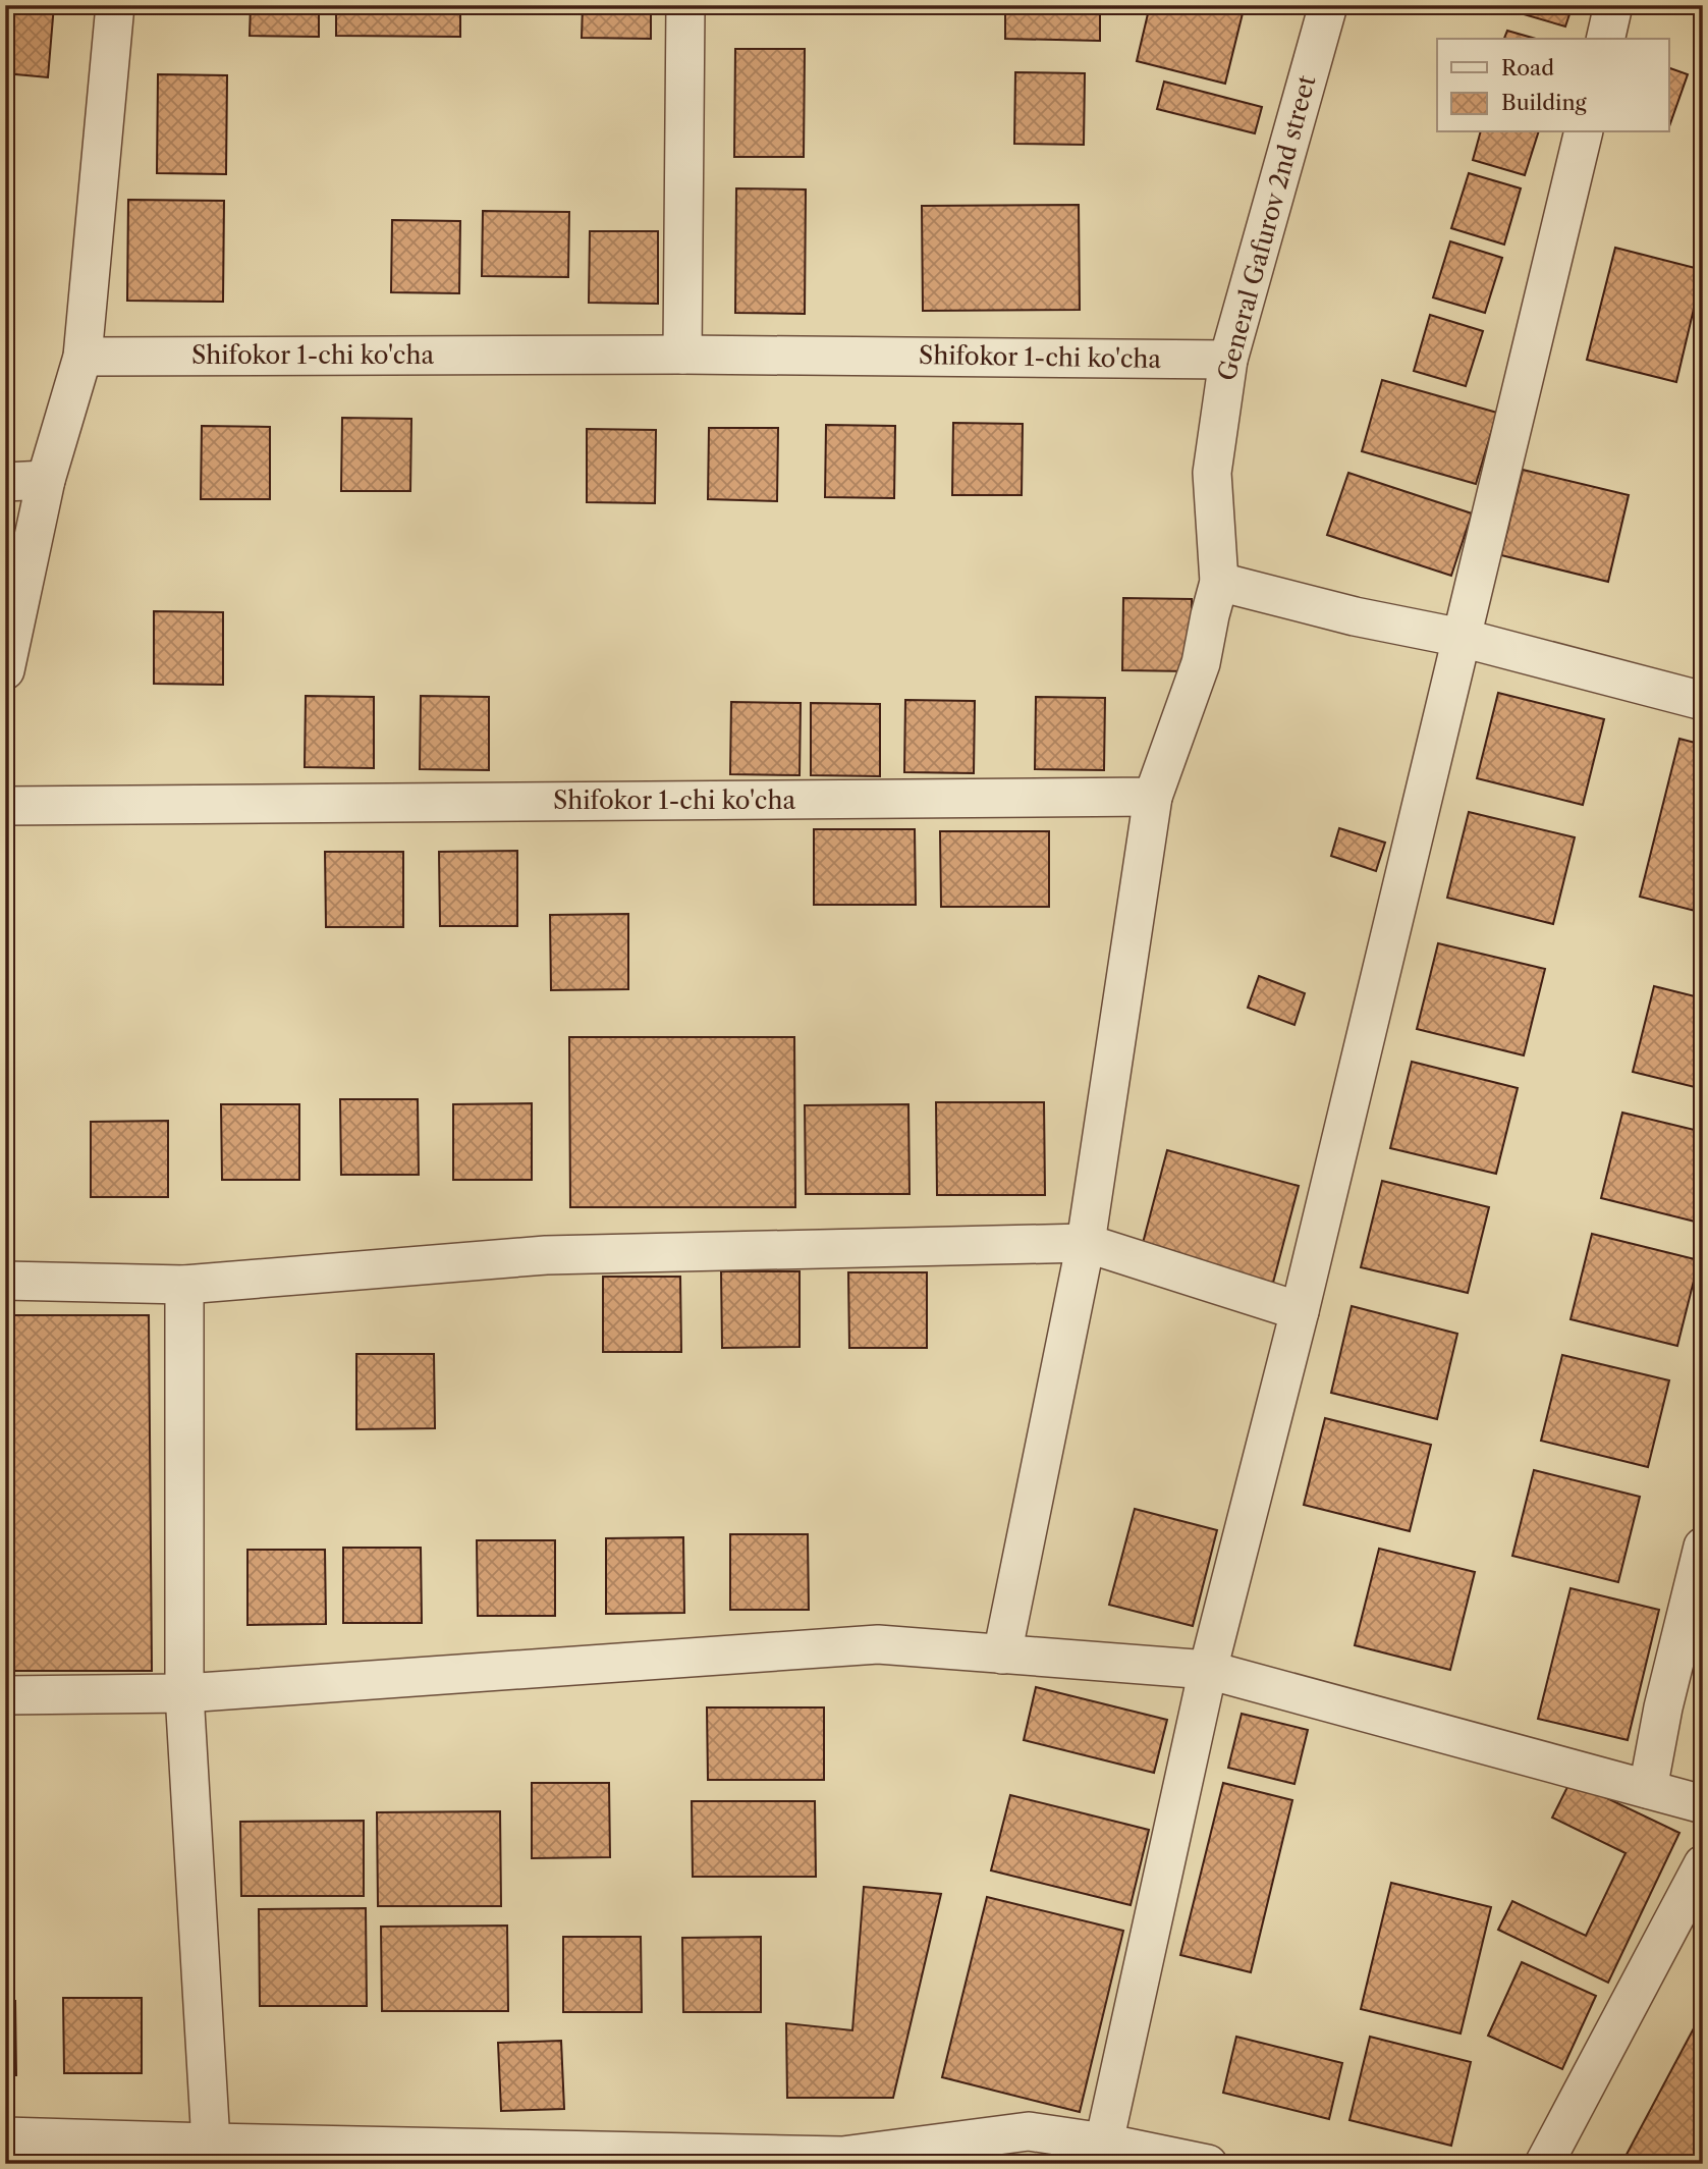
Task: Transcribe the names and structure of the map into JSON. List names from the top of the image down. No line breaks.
{"streets":{"street":["General Gafurov 2nd street","Shifokor 1-chi ko'cha"]},"crossings":[["General Gafurov 2nd street","Shifokor 1-chi ko'cha"]],"legend":["Road","Building"]}
